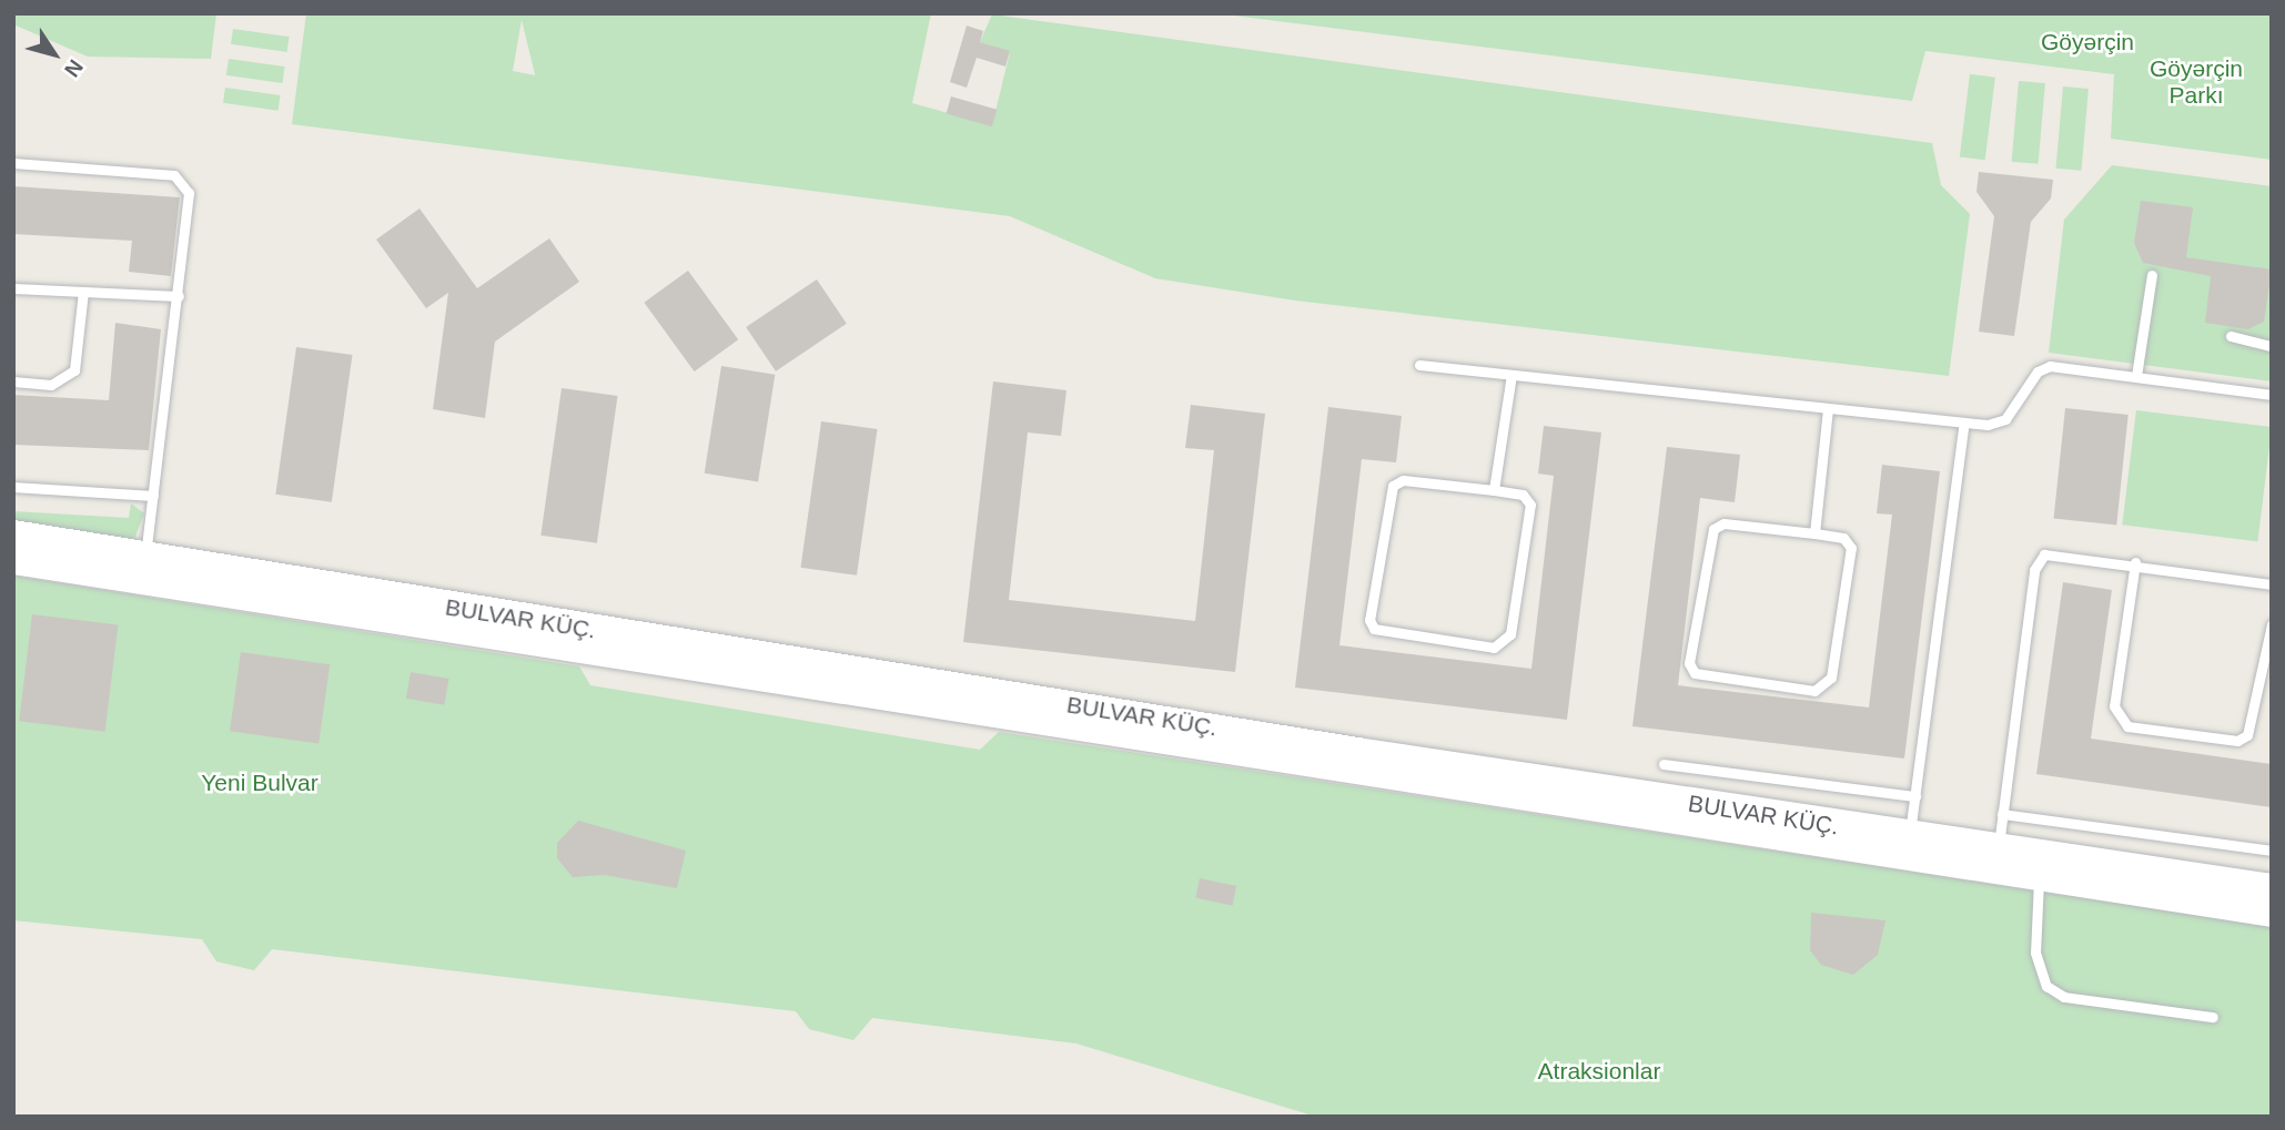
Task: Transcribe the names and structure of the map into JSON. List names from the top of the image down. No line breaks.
{"streets":{"street":["BULVAR KÜÇ."]},"parks":["Göyərçin","Göyərçin Parkı","Yeni Bulvar","Atraksionlar"],"north":"bottom right"}
